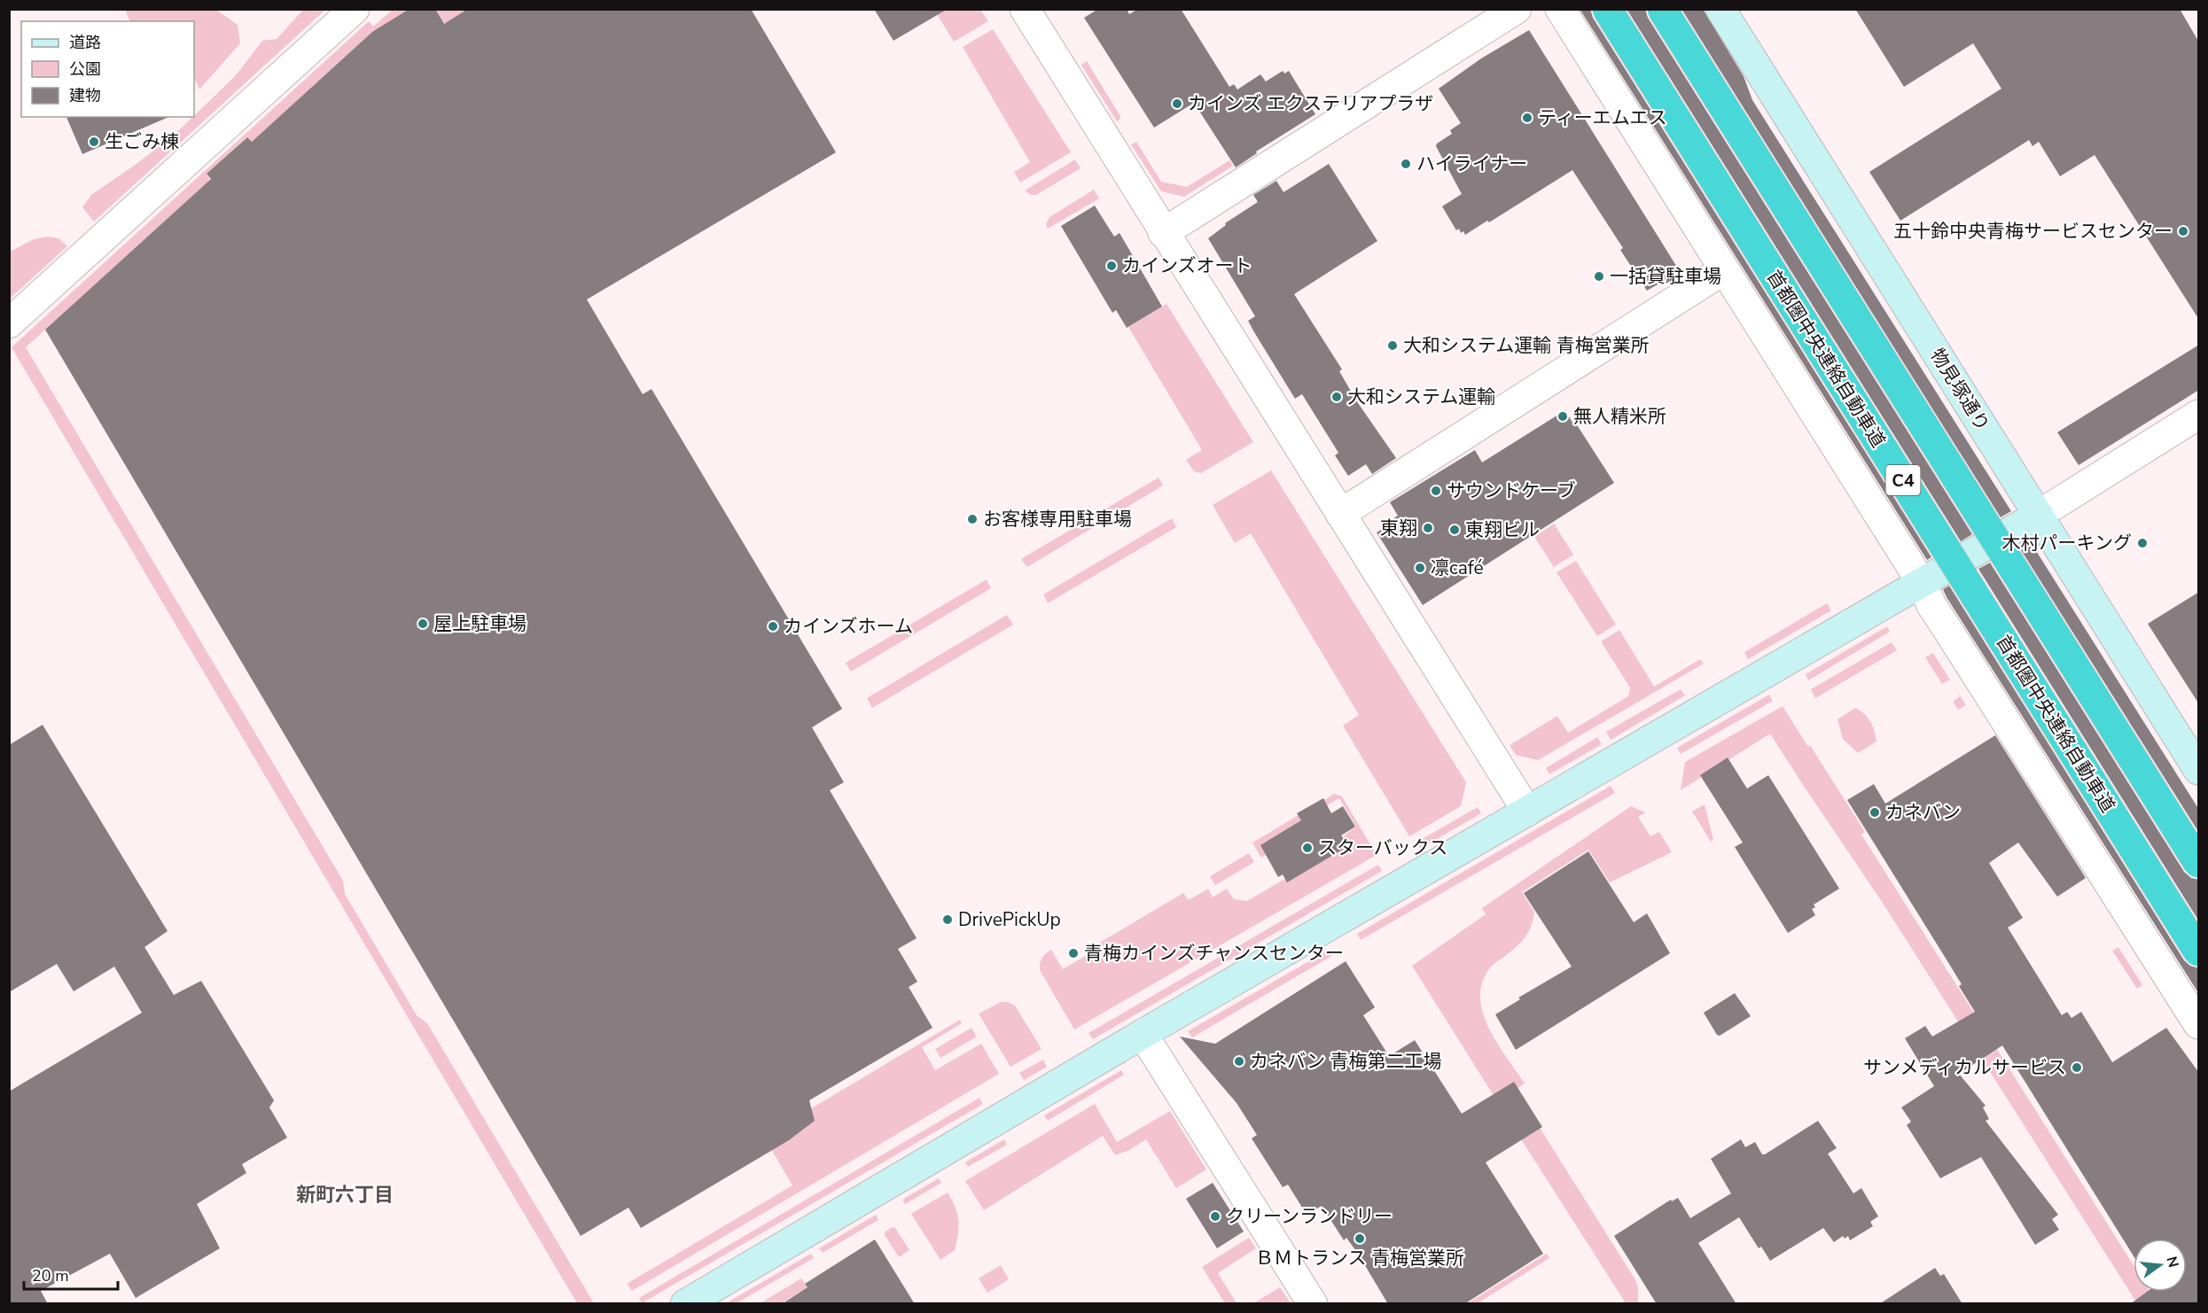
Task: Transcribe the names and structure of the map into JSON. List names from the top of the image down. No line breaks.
{"streets":{"highway":["首都圏中央連絡自動車道","C4"],"street":["物見塚通り"]},"districts":["新町六丁目"],"places":["カインズ エクステリアプラザ","ティーエムエス","生ごみ棟","ハイライナー","五十鈴中央青梅サービスセンター","カインズオート","一括貸駐車場","大和システム運輸 青梅営業所","大和システム運輸","無人精米所","サウンドケーブ","お客様専用駐車場","東翔","東翔ビル","木村パーキング","凛café","屋上駐車場","カインズホーム","カネバン","スターバックス","DrivePickUp","青梅カインズチャンスセンター","カネバン 青梅第二工場","サンメディカルサービス","クリーンランドリー","ＢＭトランス 青梅営業所"],"legend":["道路","公園","建物"],"scale_bar":"20 m","north":"right"}
